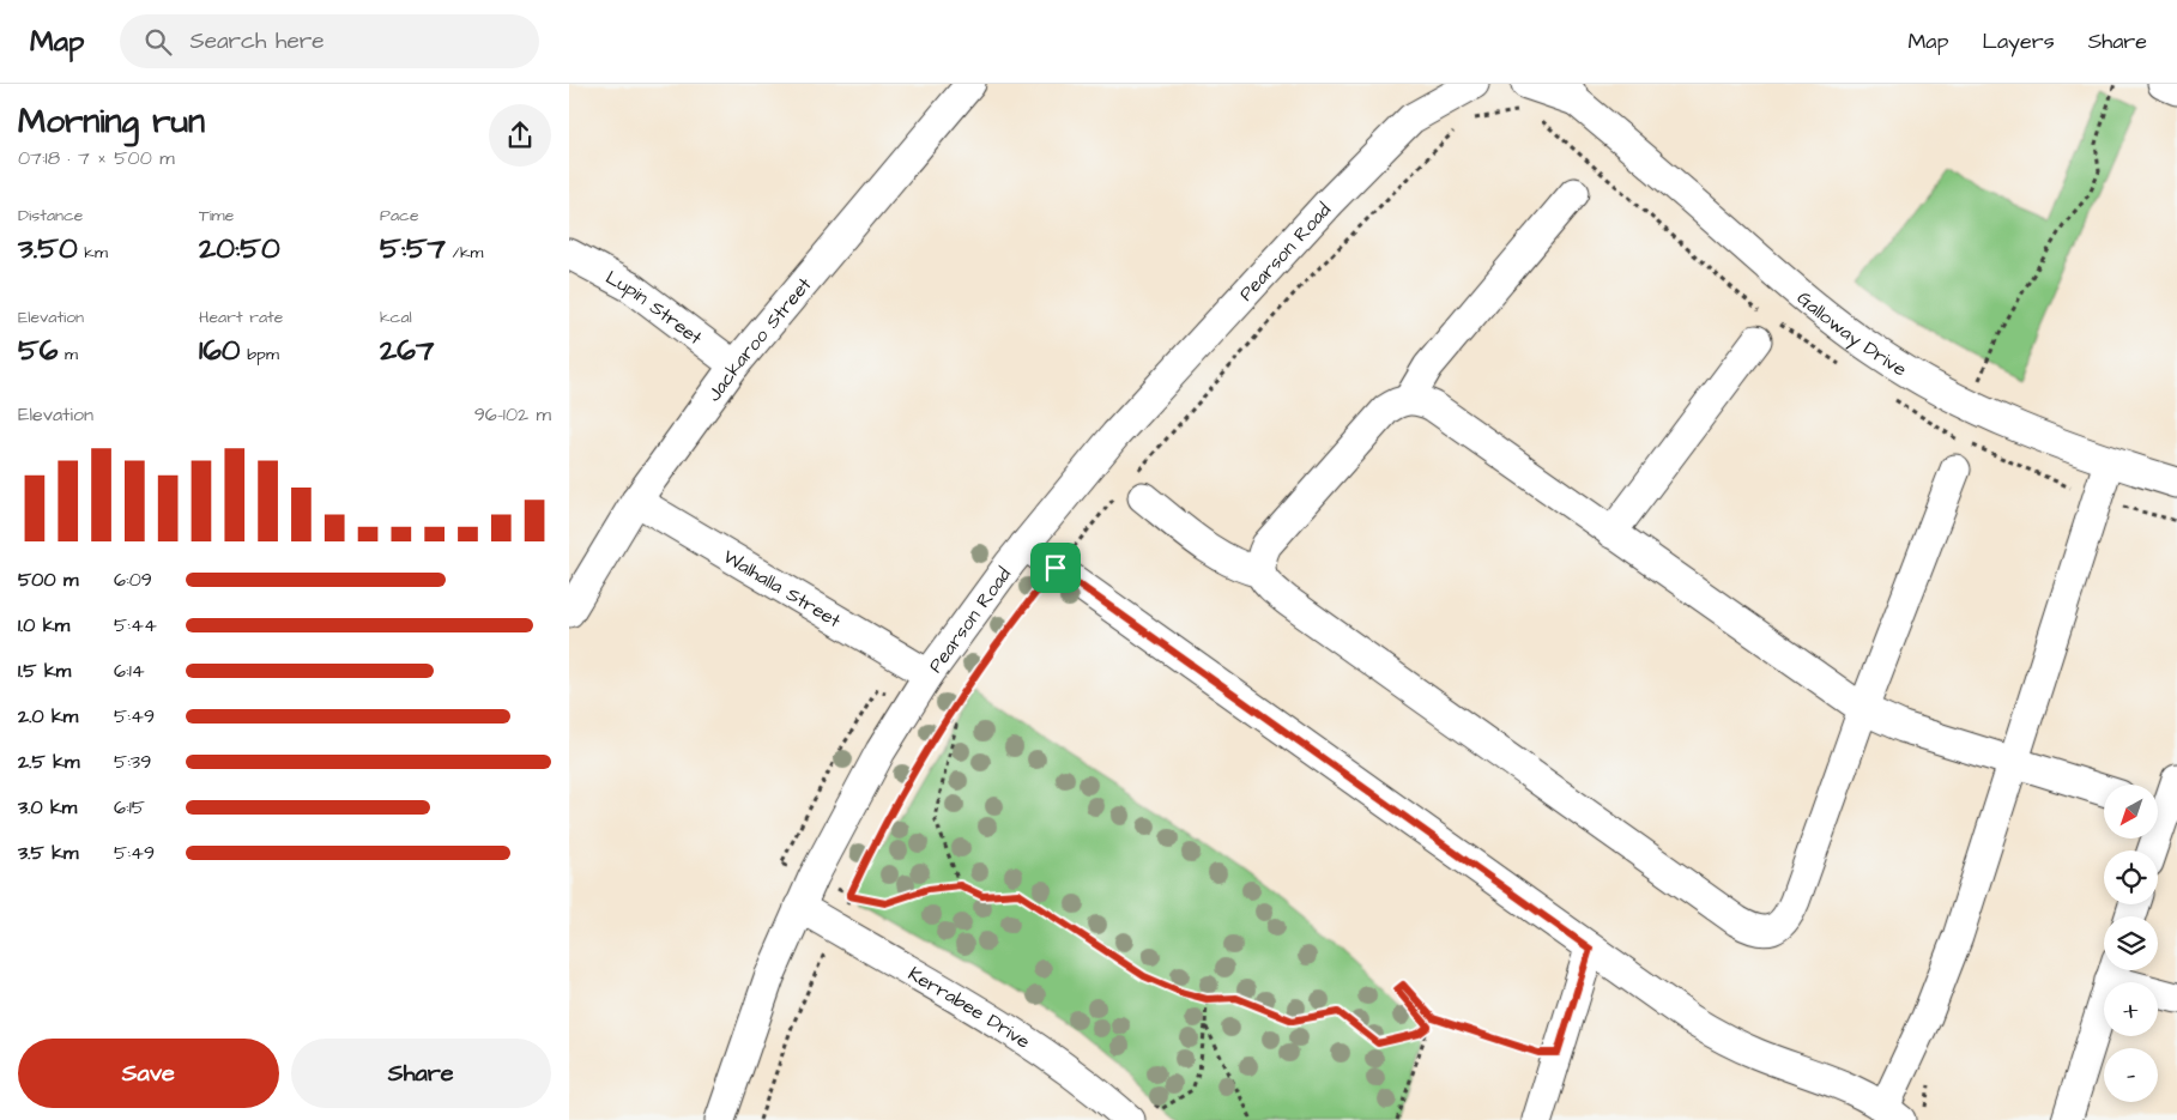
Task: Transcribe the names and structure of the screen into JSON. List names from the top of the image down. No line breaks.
{"streets":{"street":["Pearson Road","Lupin Street","Galloway Drive","Jackaroo Street","Walhalla Street","Kerrabee Drive"]},"crossings":[["Pearson Road","Walhalla Street"],["Pearson Road","Kerrabee Drive"],["Lupin Street","Jackaroo Street"],["Jackaroo Street","Walhalla Street"]],"north":"bottom left","page":{"header":"Map","search":"Search here","nav":["Map","Layers","Share"],"heading":["Morning run","07:18 · 7 × 500 m"],"stats":[["Distance","3.50 km"],["Time","20:50"],["Pace","5:57 /km"],["Elevation","56 m"],["Heart rate","160 bpm"],["kcal","267"]],"chart":["Elevation","96–102 m"],"list":[{"name":"500 m","note":"6:09"},{"name":"1.0 km","note":"5:44"},{"name":"1.5 km","note":"6:14"},{"name":"2.0 km","note":"5:49"},{"name":"2.5 km","note":"5:39"},{"name":"3.0 km","note":"6:15"},{"name":"3.5 km","note":"5:49"}],"map_buttons":["+","−"],"buttons":["Save","Share"]}}
